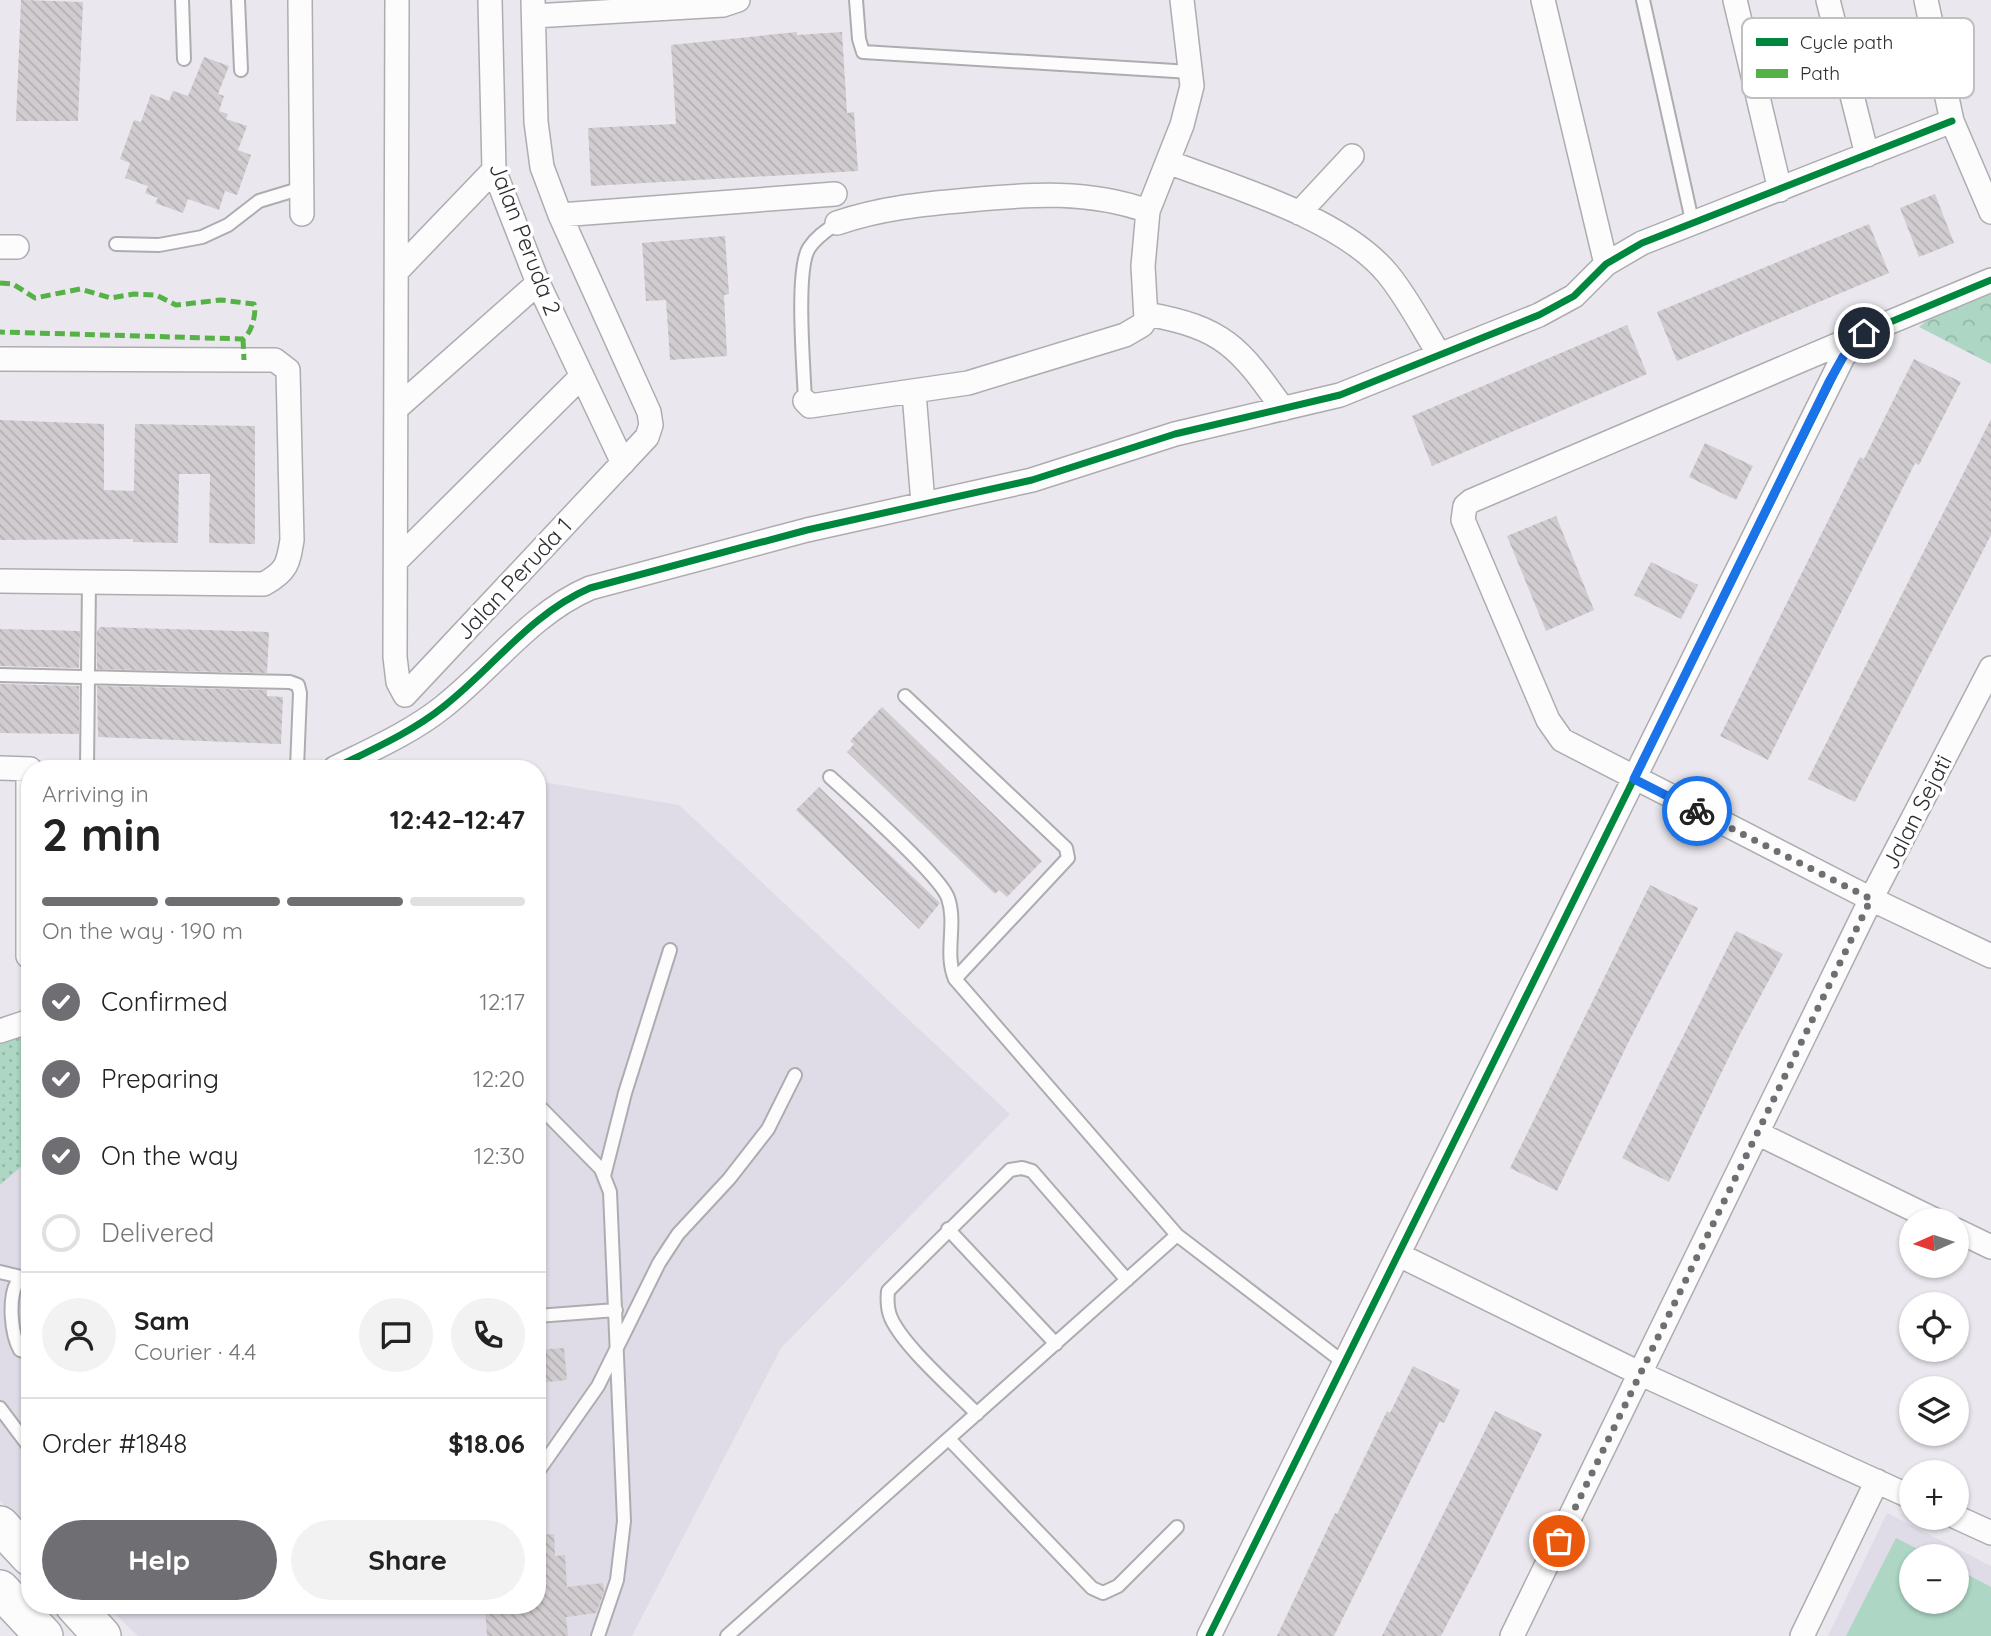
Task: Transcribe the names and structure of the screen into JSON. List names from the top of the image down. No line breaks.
{"streets":{"street":["Jalan Peruda 2","Jalan Peruda 1","Jalan Sejati"]},"crossings":[["Jalan Peruda 2","Jalan Peruda 1"]],"legend":["Cycle path","Path"],"north":"left","page":{"heading":["2 min","Arriving in","12:42–12:47"],"panel":["Sam","Courier · 4.4","Order #1848","$18.06"],"bar":"On the way · 190 m","list":[["Confirmed","12:17"],["Preparing","12:20"],["On the way","12:30"],"Delivered"],"map_buttons":["+","−"],"buttons":["Help","Share"]}}
